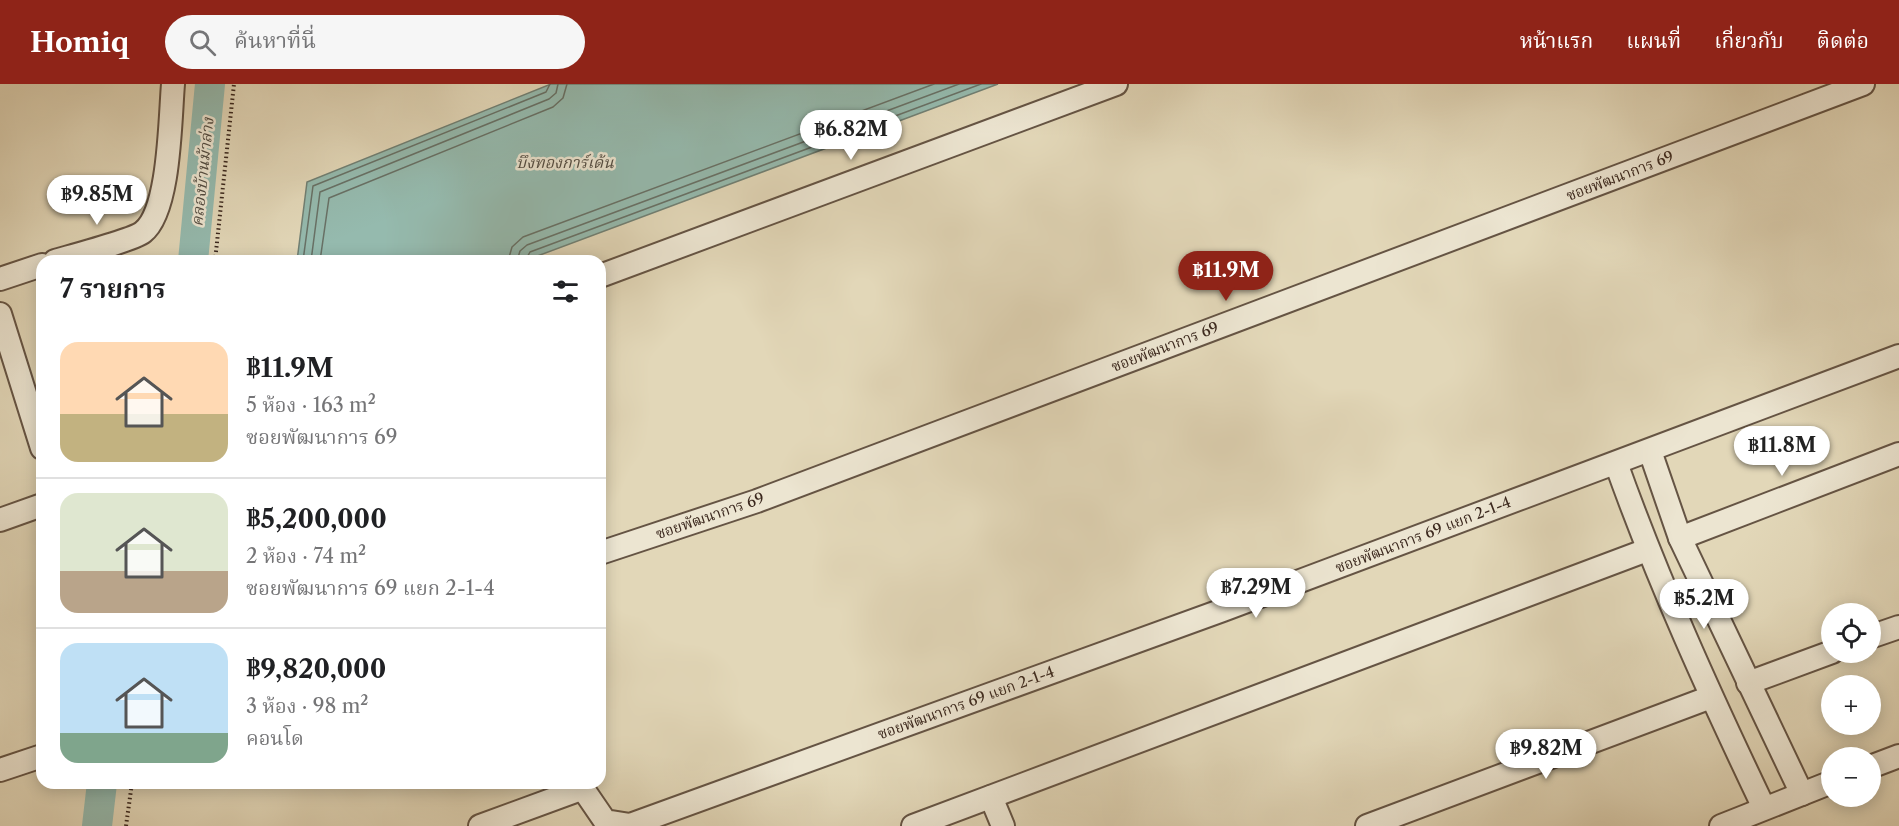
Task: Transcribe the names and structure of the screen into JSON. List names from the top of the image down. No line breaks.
{"streets":{"street":["ซอยพัฒนาการ 69","ซอยพัฒนาการ 69 แยก 2-1-4"]},"water":["บึงทองการ์เด้น","คลองบ้านม้าล่าง"],"page":{"header":"Homiq","search":"ค้นหาที่นี่","nav":["หน้าแรก","แผนที่","เกี่ยวกับ","ติดต่อ"],"price":["฿6.82M","฿9.85M","฿11.9M","฿11.8M","฿7.29M","฿5.2M","฿9.82M"],"heading":"7 รายการ","list":[{"name":"฿11.9M","note":"5 ห้อง · 163 m² · ซอยพัฒนาการ 69"},{"name":"฿5,200,000","note":"2 ห้อง · 74 m² · ซอยพัฒนาการ 69 แยก 2-1-4"},{"name":"฿9,820,000","note":"3 ห้อง · 98 m² · คอนโด"}],"map_buttons":["+","−"]}}
